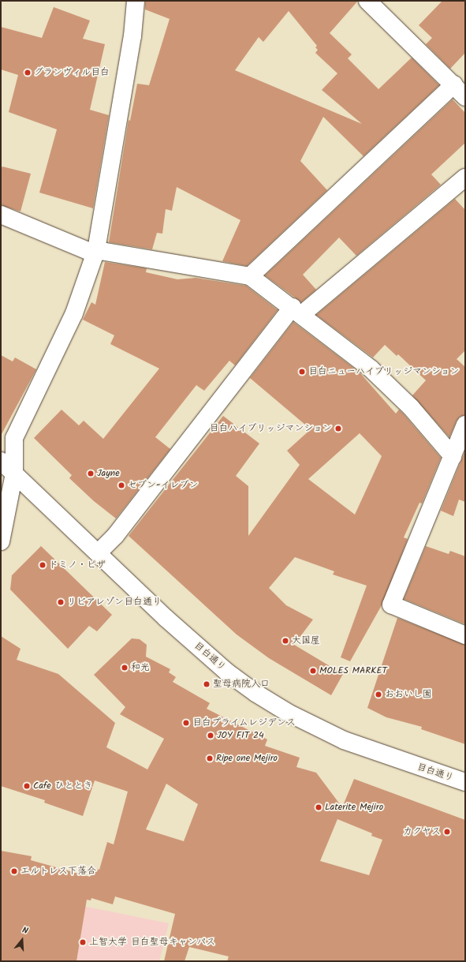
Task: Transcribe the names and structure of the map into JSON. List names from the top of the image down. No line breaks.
{"streets":{"street":["目白通り"]},"places":["グランヴィル目白","目白ニューハイブリッジマンション","目白ハイブリッジマンション","Jayne","セブン-イレブン","ドミノ・ピザ","リビアレゾン目白通り","大国屋","和光","MOLES MARKET","聖母病院入口","おおいし園","目白プライムレジデンス","JOY FIT 24","Ripe one Mejiro","Cafe ひととき","Laterite Mejiro","カクヤス","エルトレス下落合","上智大学 目白聖母キャンパス"],"north":"top"}
